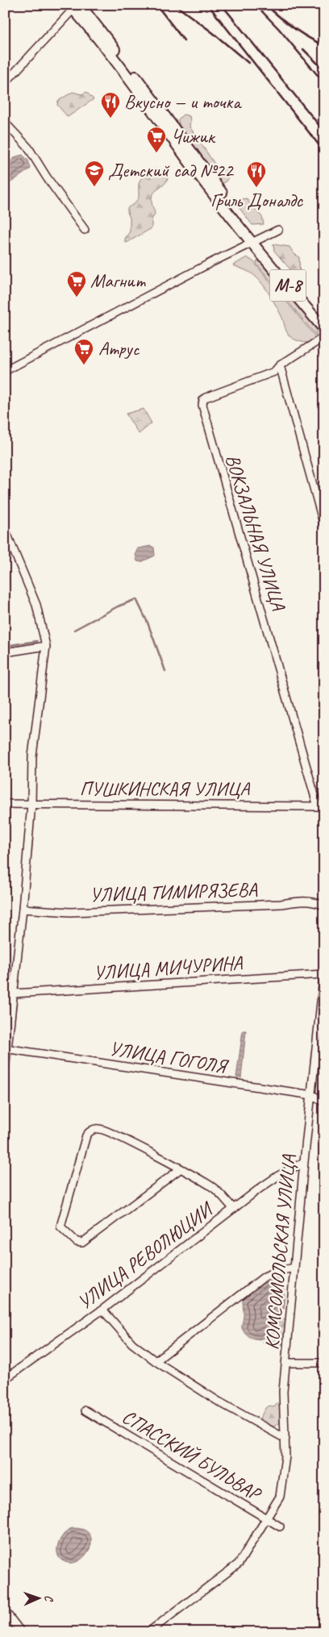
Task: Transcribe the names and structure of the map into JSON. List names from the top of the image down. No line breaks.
{"streets":{"highway":["М-8"],"street":["ВОКЗАЛЬНАЯ УЛИЦА","ПУШКИНСКАЯ УЛИЦА","УЛИЦА ТИМИРЯЗЕВА","УЛИЦА МИЧУРИНА","УЛИЦА ГОГОЛЯ","КОМСОМОЛЬСКАЯ УЛИЦА","УЛИЦА РЕВОЛЮЦИИ","СПАССКИЙ БУЛЬВАР"]},"crossings":[["ВОКЗАЛЬНАЯ УЛИЦА","ПУШКИНСКАЯ УЛИЦА"],["УЛИЦА МИЧУРИНА","КОМСОМОЛЬСКАЯ УЛИЦА"],["УЛИЦА ГОГОЛЯ","КОМСОМОЛЬСКАЯ УЛИЦА"],["КОМСОМОЛЬСКАЯ УЛИЦА","УЛИЦА РЕВОЛЮЦИИ"],["КОМСОМОЛЬСКАЯ УЛИЦА","СПАССКИЙ БУЛЬВАР"]],"places":{"restaurant":["Вкусно — и точка","Гриль Доналдс"],"supermarket":["Чижик","Магнит","Атрус"],"school or university":["Детский сад №22"]},"north":"right"}
